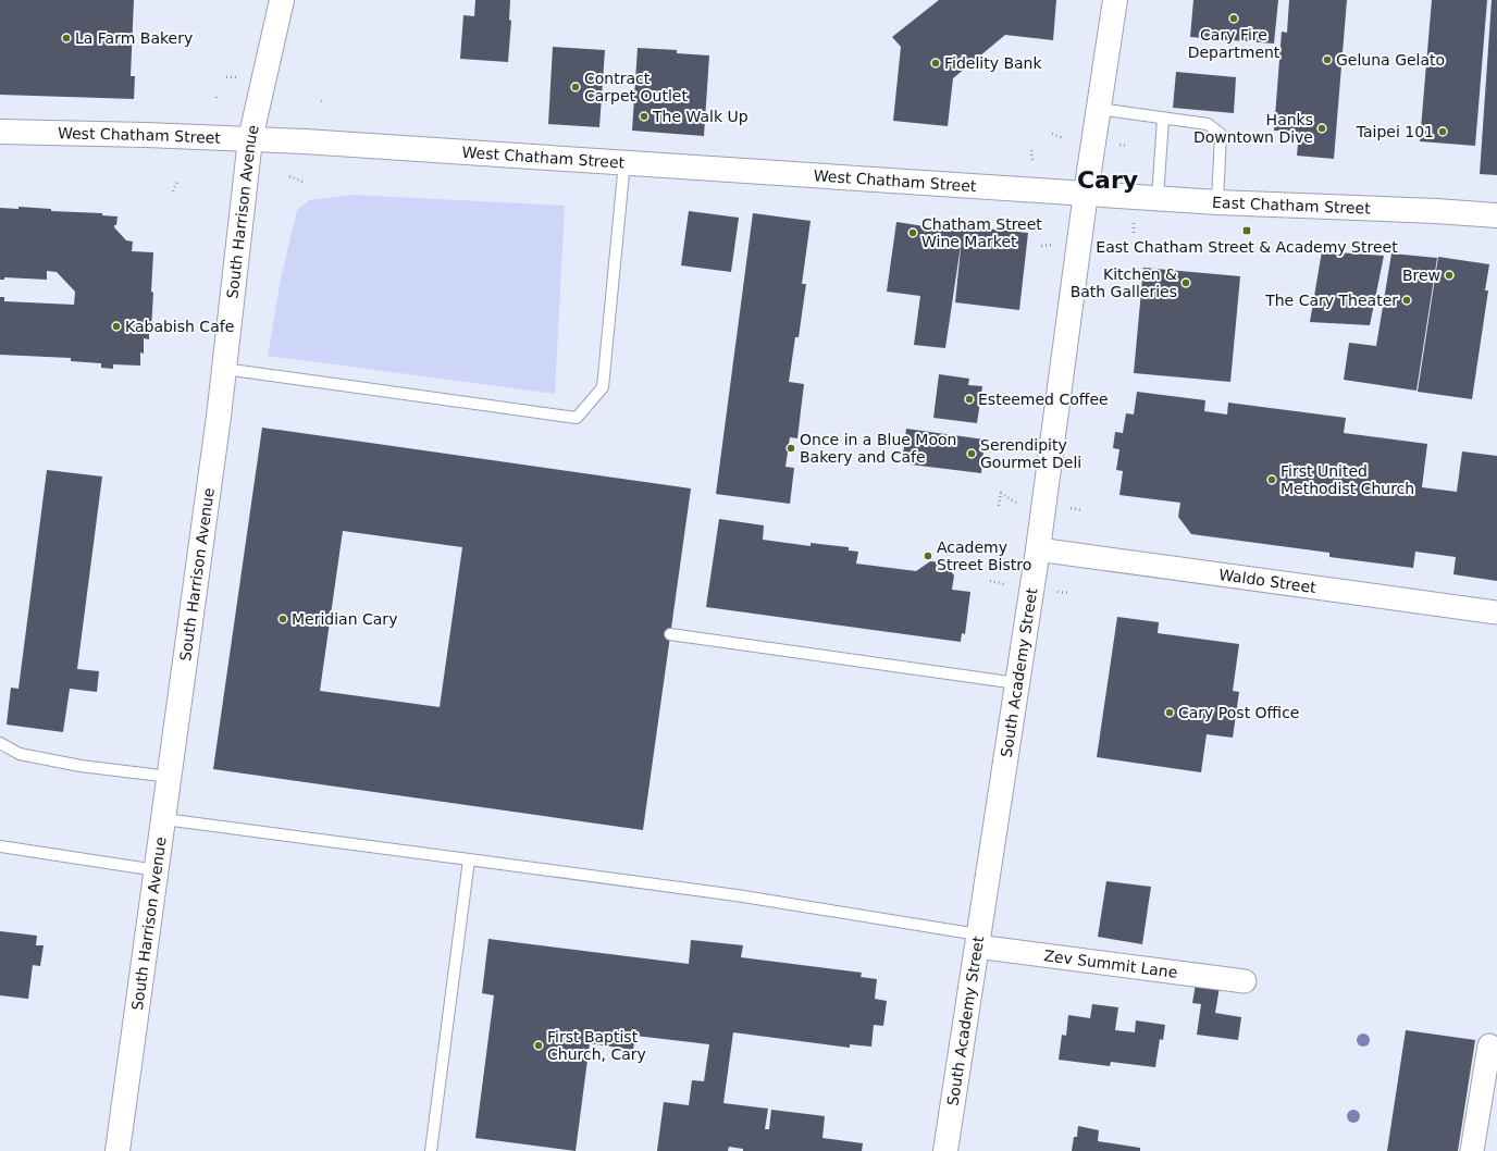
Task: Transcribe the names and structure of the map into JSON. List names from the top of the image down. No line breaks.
{"streets":{"main road":["West Chatham Street","East Chatham Street","South Harrison Avenue","South Academy Street"],"street":["Waldo Street","Zev Summit Lane"]},"crossings":[["West Chatham Street","East Chatham Street"],["West Chatham Street","South Harrison Avenue"],["West Chatham Street","South Academy Street"],["East Chatham Street","South Academy Street"],["Waldo Street","South Academy Street"],["South Academy Street","Zev Summit Lane"]],"districts":["Cary"],"places":{"other":["Cary Fire Department","La Farm Bakery","Geluna Gelato","Fidelity Bank","Contract Carpet Outlet","The Walk Up","Hanks Downtown Dive","Taipei 101","Chatham Street Wine Market","Brew","Kitchen & Bath Galleries","The Cary Theater","Kababish Cafe","Esteemed Coffee","Once in a Blue Moon Bakery and Cafe","Serendipity Gourmet Deli","First United Methodist Church","Academy Street Bistro","Meridian Cary","Cary Post Office","First Baptist Church, Cary"],"transit":["East Chatham Street & Academy Street"]}}
